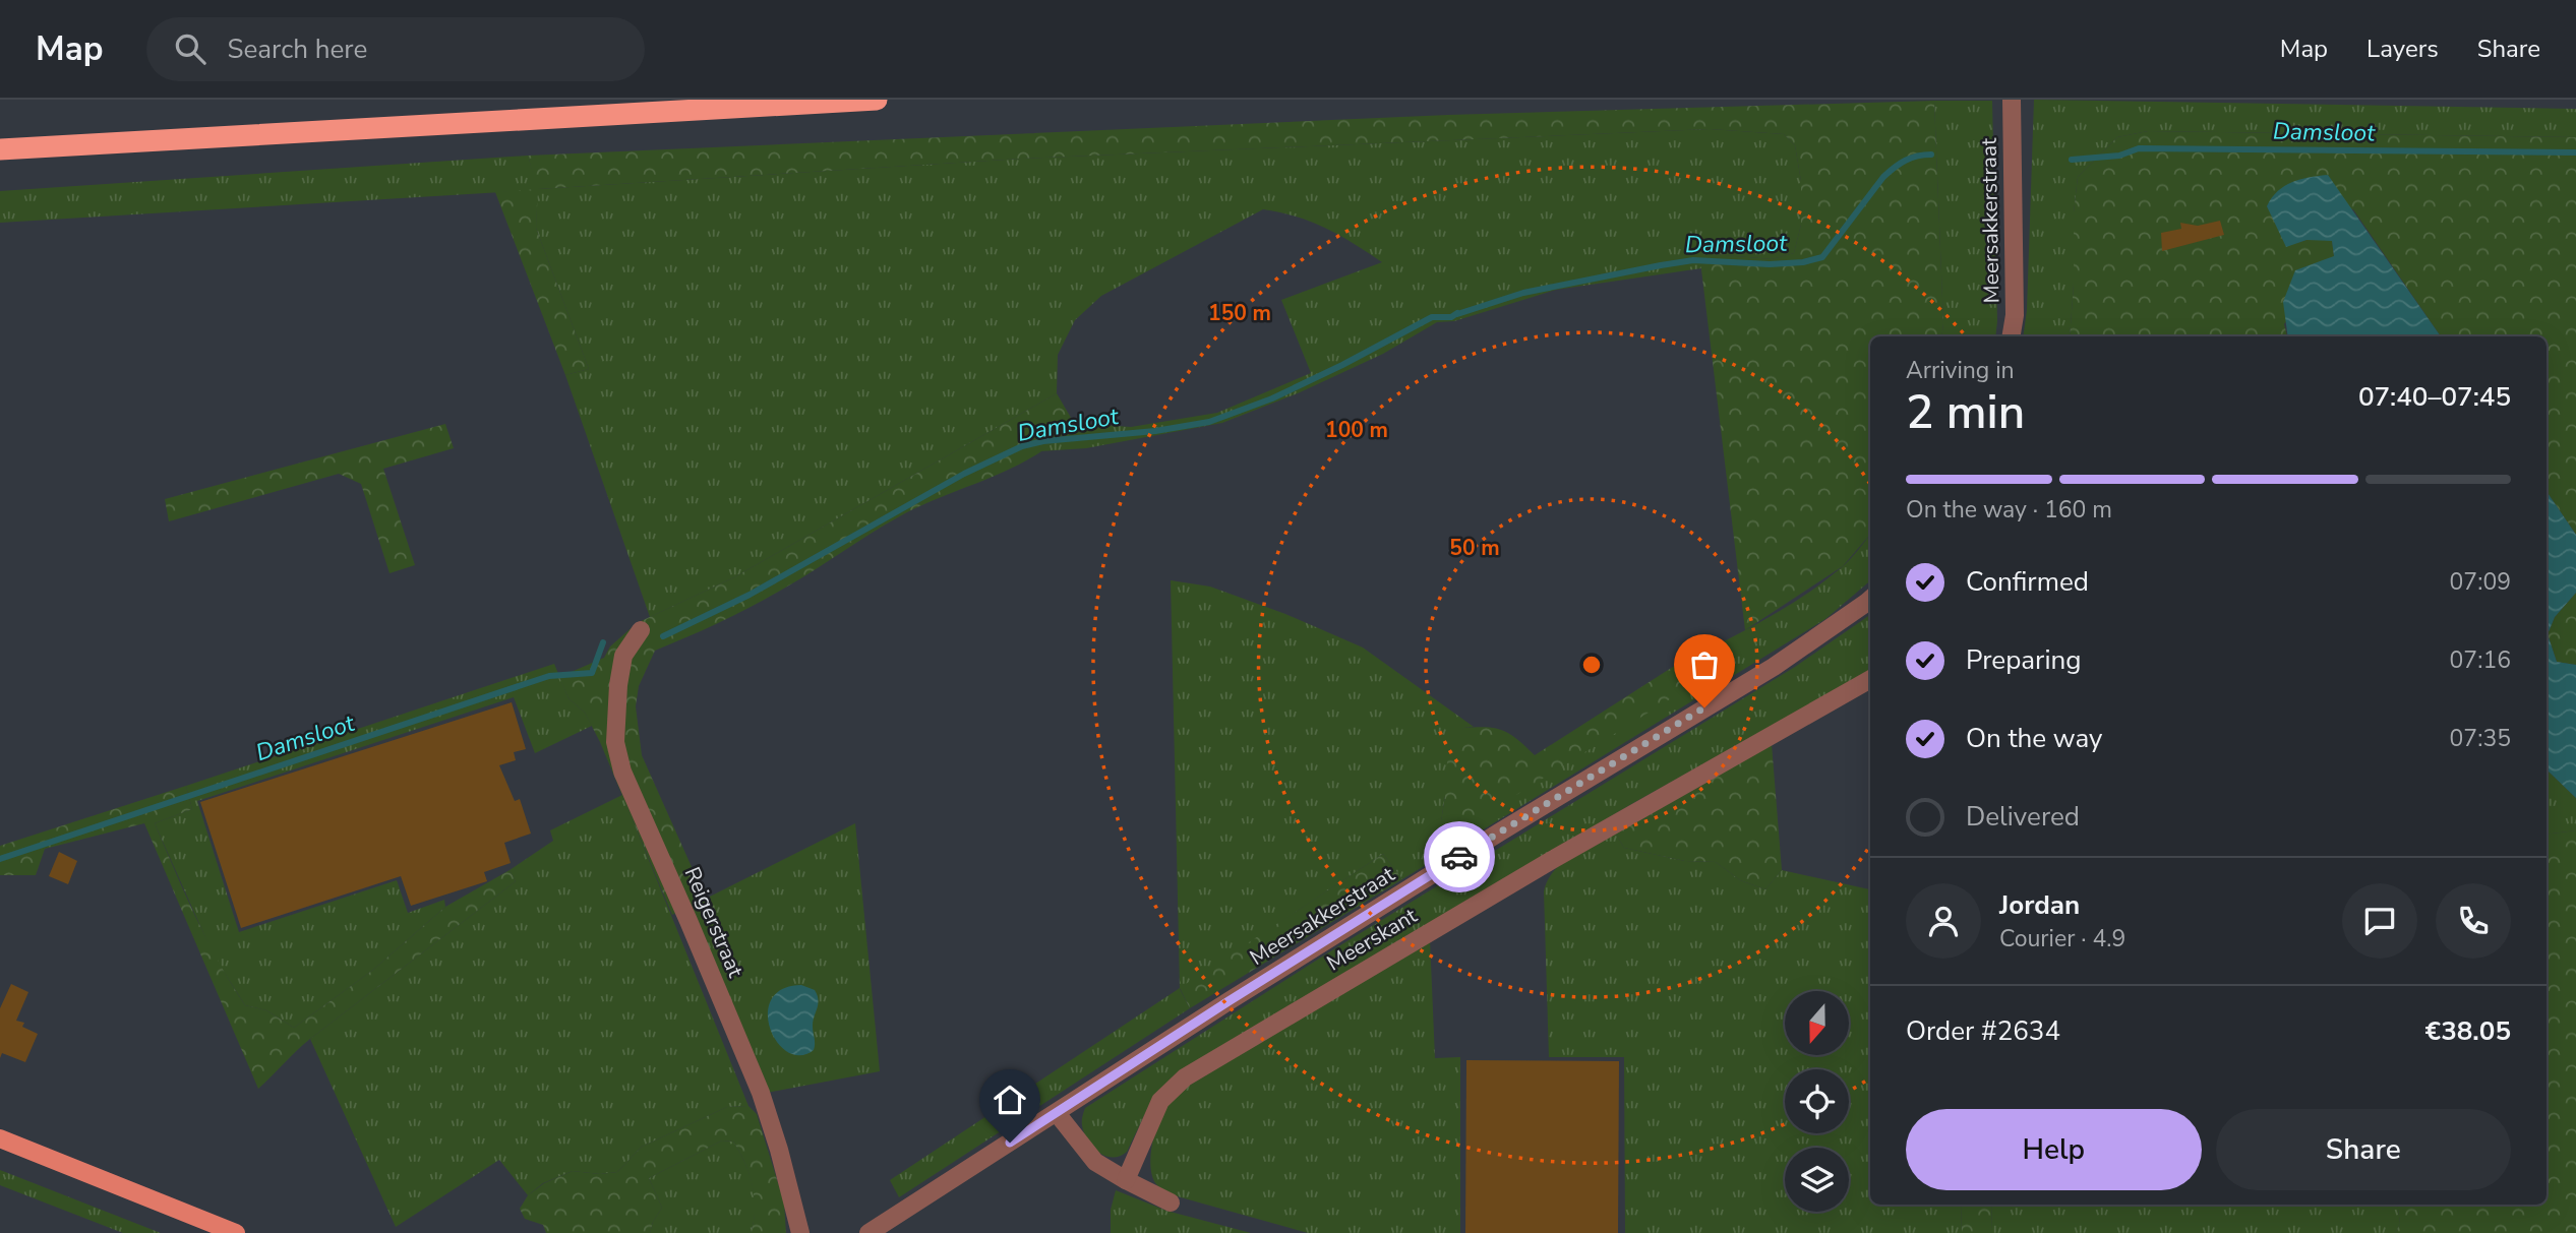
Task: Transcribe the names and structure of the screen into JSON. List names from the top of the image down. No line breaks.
{"streets":{"street":["Meersakkerstraat","Reigerstraat","Meerskant"]},"water":["Damsloot"],"north":"bottom","page":{"header":"Map","search":"Search here","nav":["Map","Layers","Share"],"heading":["2 min","Arriving in","07:40–07:45"],"panel":["Jordan","Courier · 4.9","Order #2634","€38.05"],"bar":"On the way · 160 m","list":[["Confirmed","07:09"],["Preparing","07:16"],["On the way","07:35"],"Delivered"],"buttons":["Help","Share"]},"rings":["150 m","100 m","50 m"]}
